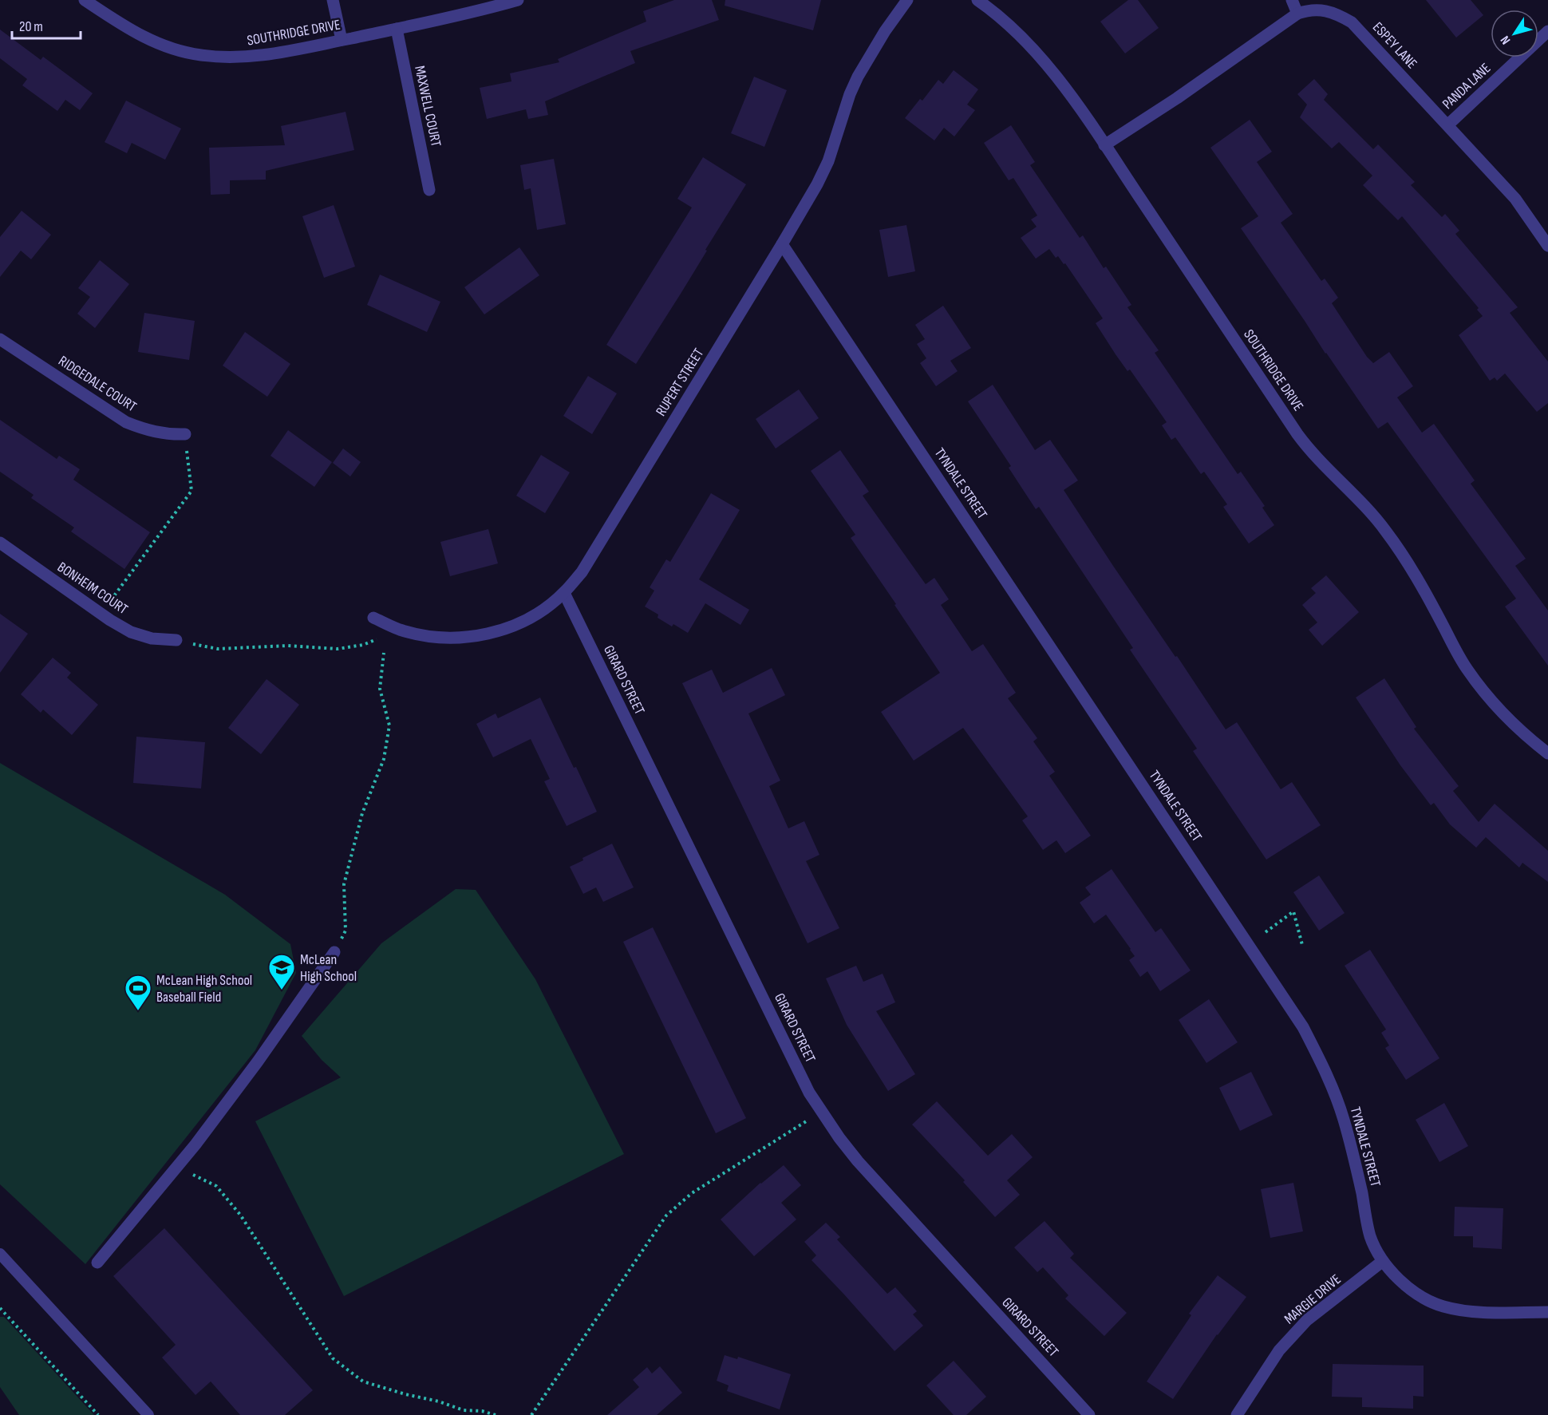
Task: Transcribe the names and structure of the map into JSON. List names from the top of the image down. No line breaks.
{"streets":{"street":["SOUTHRIDGE DRIVE","ESPEY LANE","PANDA LANE","MAXWELL COURT","RUPERT STREET","RIDGEDALE COURT","TYNDALE STREET","BONHEIM COURT","GIRARD STREET","MARGIE DRIVE"]},"crossings":[["SOUTHRIDGE DRIVE","ESPEY LANE"],["SOUTHRIDGE DRIVE","MAXWELL COURT"],["ESPEY LANE","PANDA LANE"],["RUPERT STREET","TYNDALE STREET"],["RUPERT STREET","GIRARD STREET"],["TYNDALE STREET","MARGIE DRIVE"]],"places":{"school or university":["McLean High School"],"sports":["McLean High School Baseball Field"]},"scale_bar":"20 m","north":"bottom left"}
